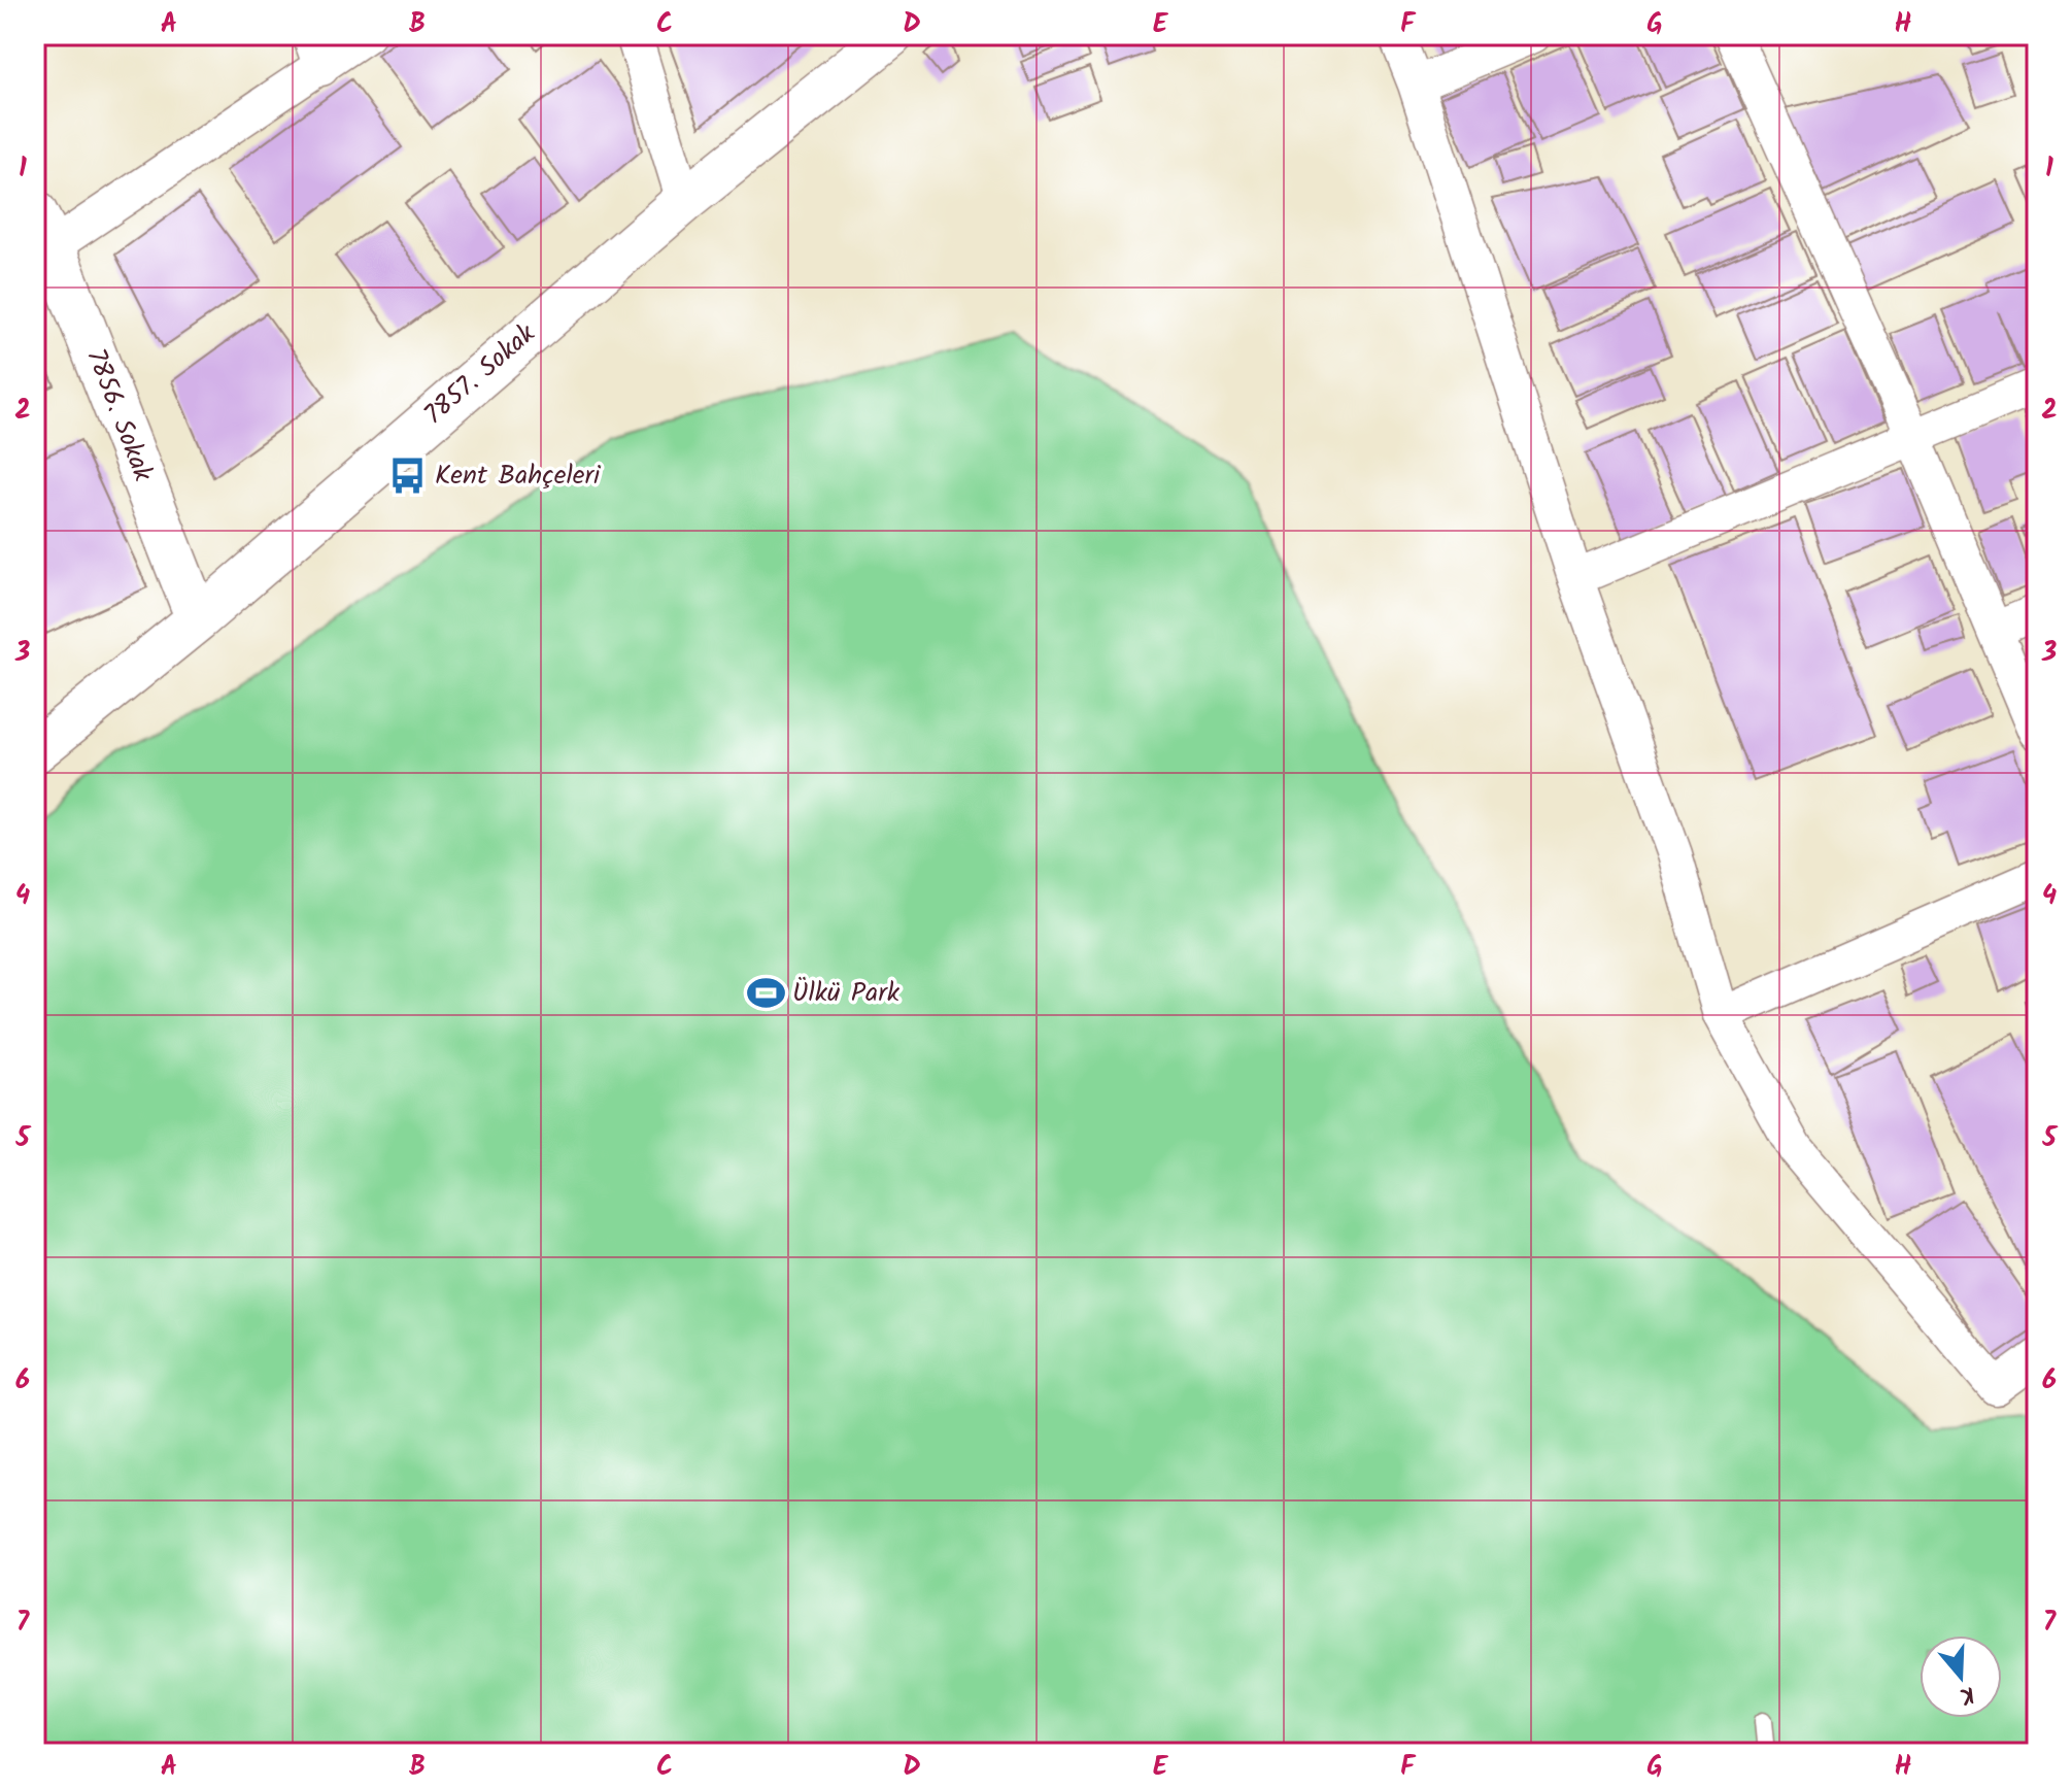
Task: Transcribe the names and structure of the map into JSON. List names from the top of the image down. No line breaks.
{"streets":{"street":["7857. Sokak","7856. Sokak"]},"crossings":[["7857. Sokak","7856. Sokak"]],"places":{"bus stop":["Kent Bahçeleri"],"sports":["Ülkü Park"]},"north":"bottom","grid":{"columns":["A","B","C","D","E","F","G","H"],"rows":["1","2","3","4","5","6","7"]}}
